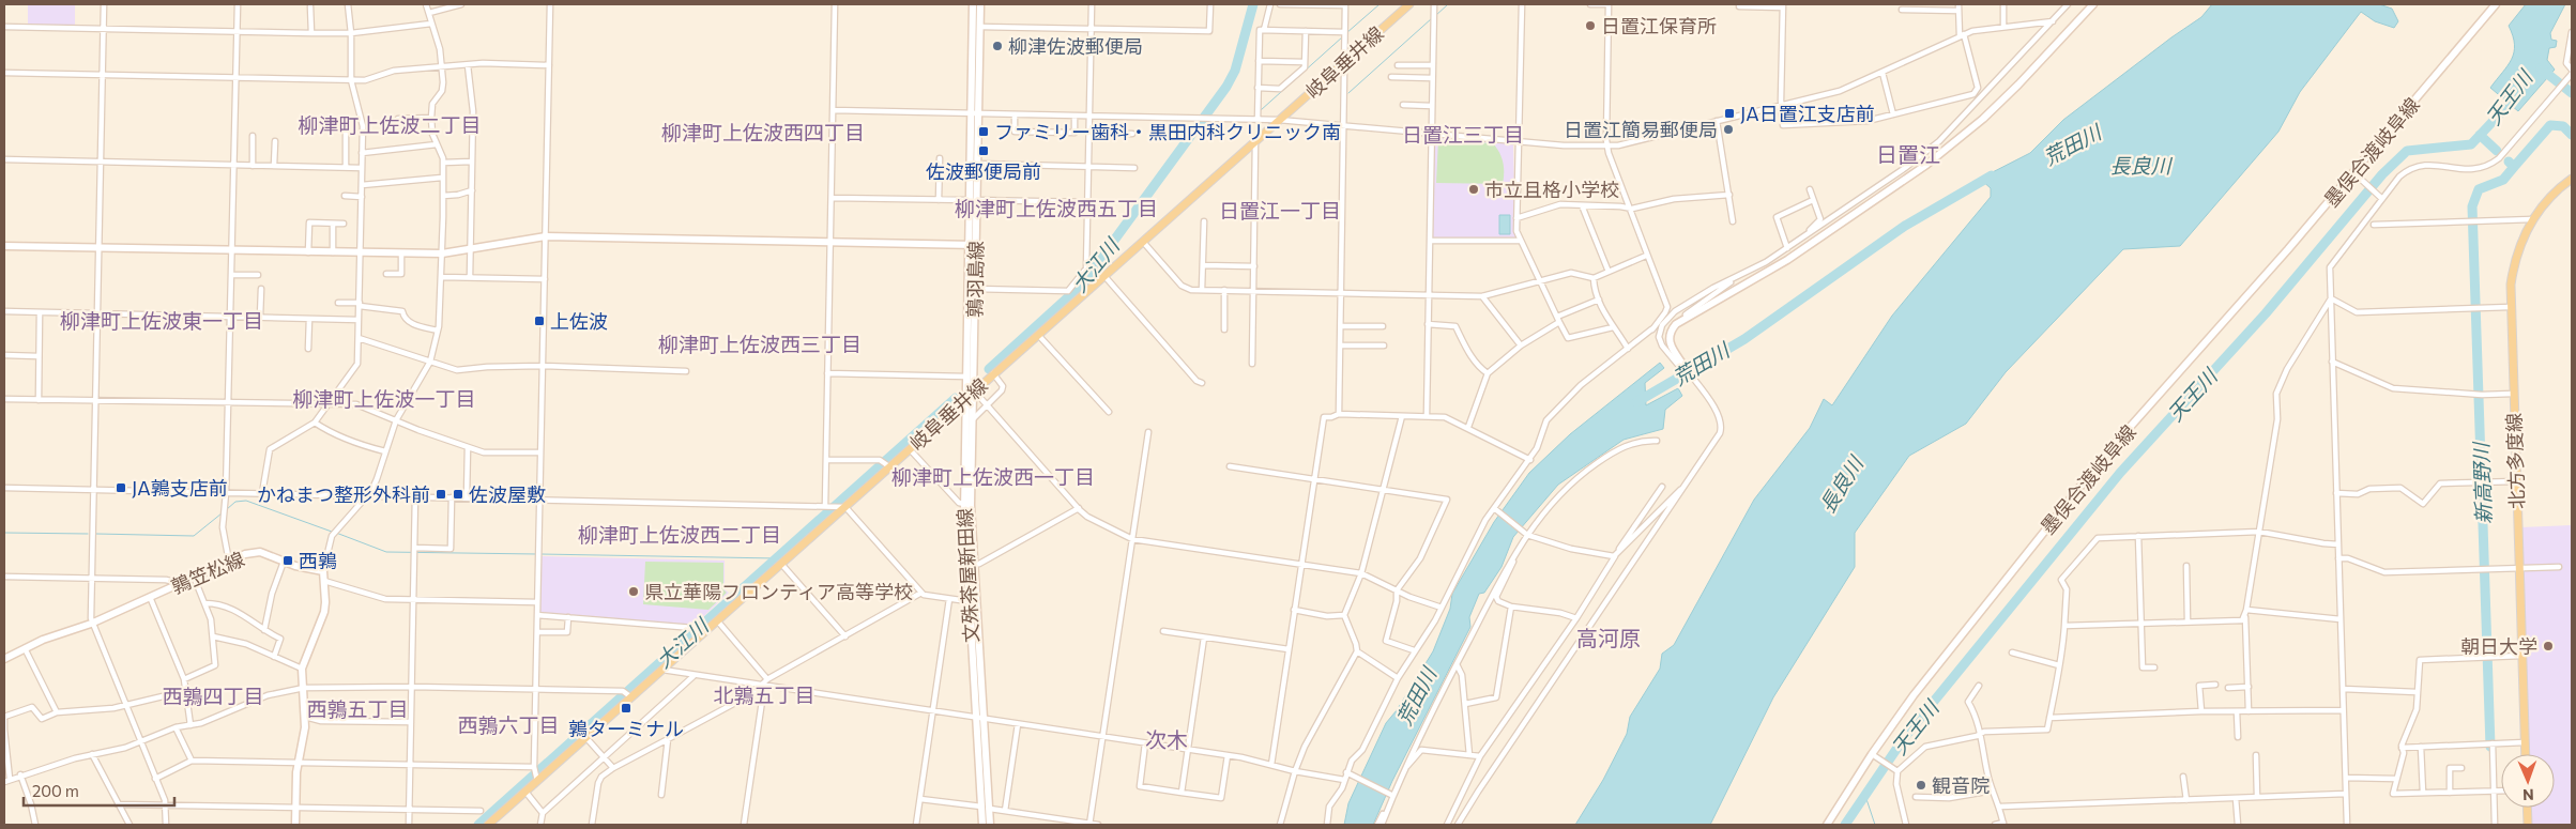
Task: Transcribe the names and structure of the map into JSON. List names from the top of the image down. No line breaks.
{"streets":{"main road":["岐阜垂井線","墨俣合渡岐阜線","鶉羽島線","北方多度線","鶉笠松線","文殊茶屋新田線"]},"crossings":[["岐阜垂井線","鶉羽島線"],["岐阜垂井線","文殊茶屋新田線"],["鶉羽島線","文殊茶屋新田線"]],"districts":["柳津町上佐波二丁目","柳津町上佐波西四丁目","日置江三丁目","日置江","柳津町上佐波西五丁目","日置江一丁目","柳津町上佐波東一丁目","柳津町上佐波西三丁目","柳津町上佐波一丁目","柳津町上佐波西一丁目","柳津町上佐波西二丁目","高河原","北鶉五丁目","西鶉四丁目","西鶉五丁目","西鶉六丁目","次木"],"water":["天王川","荒田川","長良川","大江川","新高野川"],"places":{"other":["日置江保育所","柳津佐波郵便局","日置江簡易郵便局","市立且格小学校","県立華陽フロンティア高等学校","朝日大学","観音院"],"transit":["JA日置江支店前","ファミリー歯科・黒田内科クリニック南","佐波郵便局前","上佐波","JA鶉支店前","かねまつ整形外科前","佐波屋敷","西鶉","鶉ターミナル"]},"scale_bar":"200 m","north":"bottom"}
